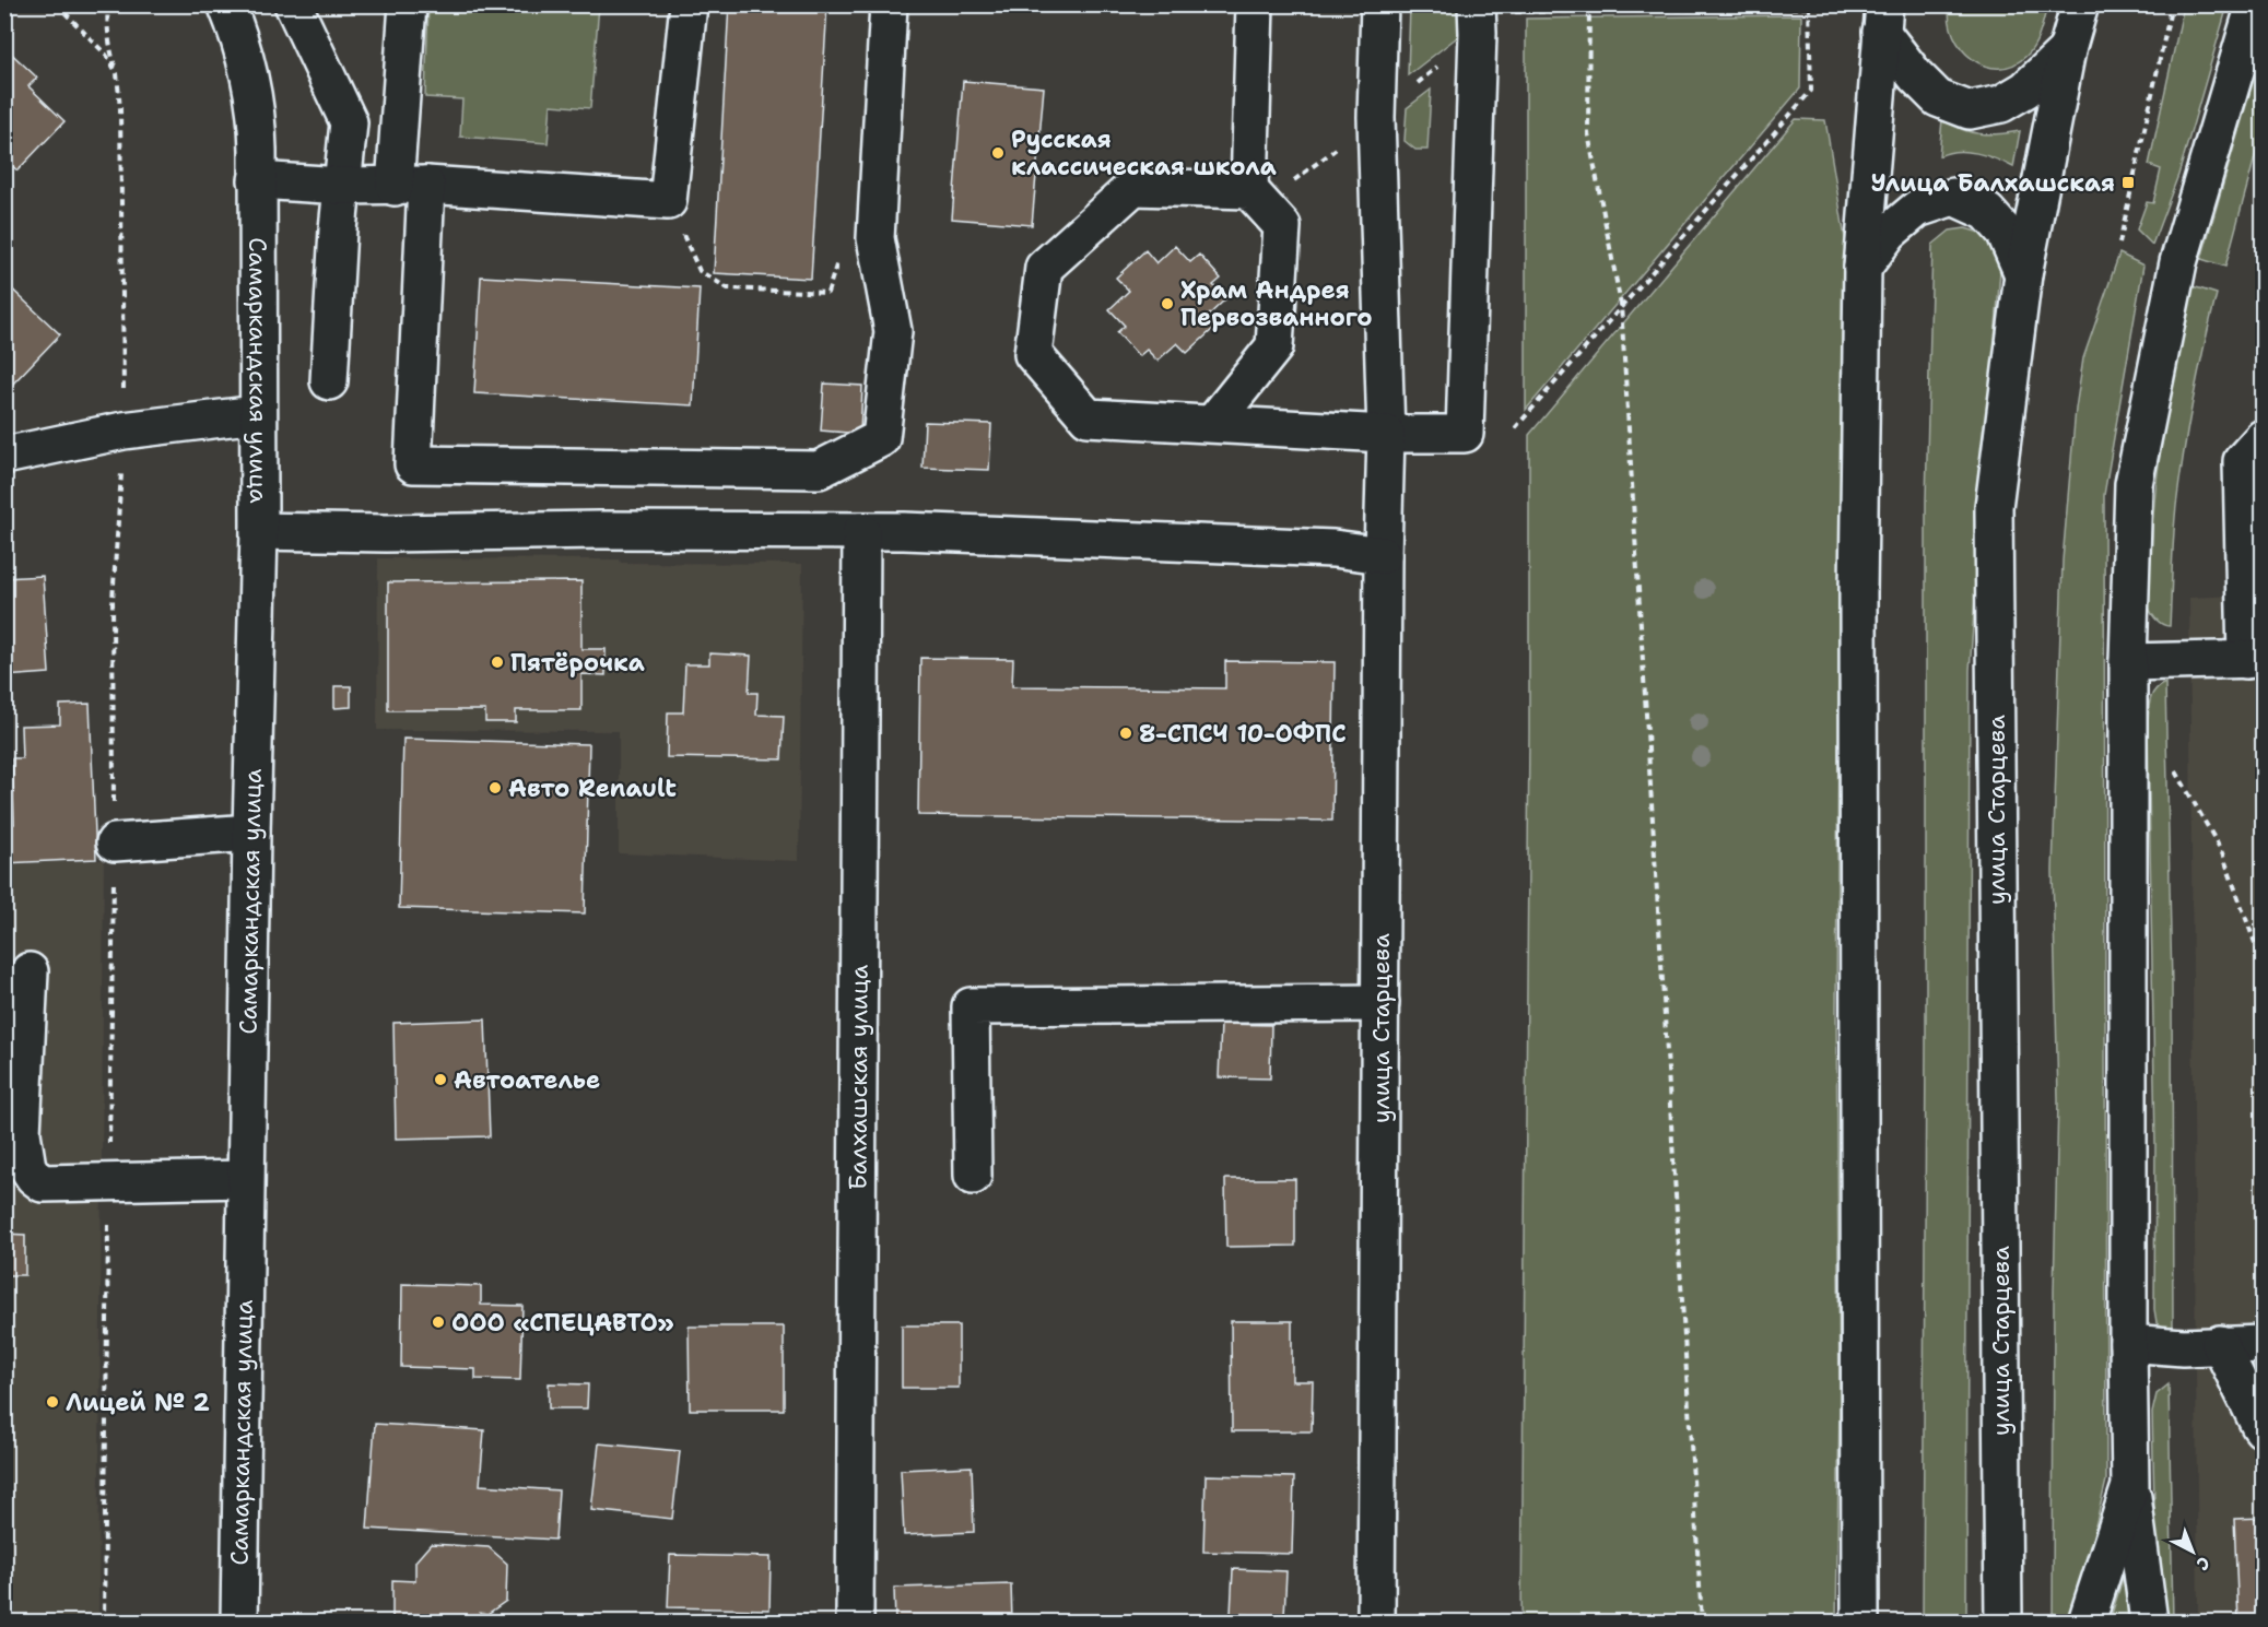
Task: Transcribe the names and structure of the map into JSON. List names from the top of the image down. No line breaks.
{"streets":{"main road":["Самаркандская улица","улица Старцева","Балхашская улица"]},"places":{"other":["Русская классическая школа","Храм Андрея Первозванного","Пятёрочка","8-СПСЧ 10-ОФПС","Авто Renault","Автоателье","ООО «СПЕЦАВТО»","Лицей № 2"],"transit":["Улица Балхашская"]},"north":"bottom right"}
